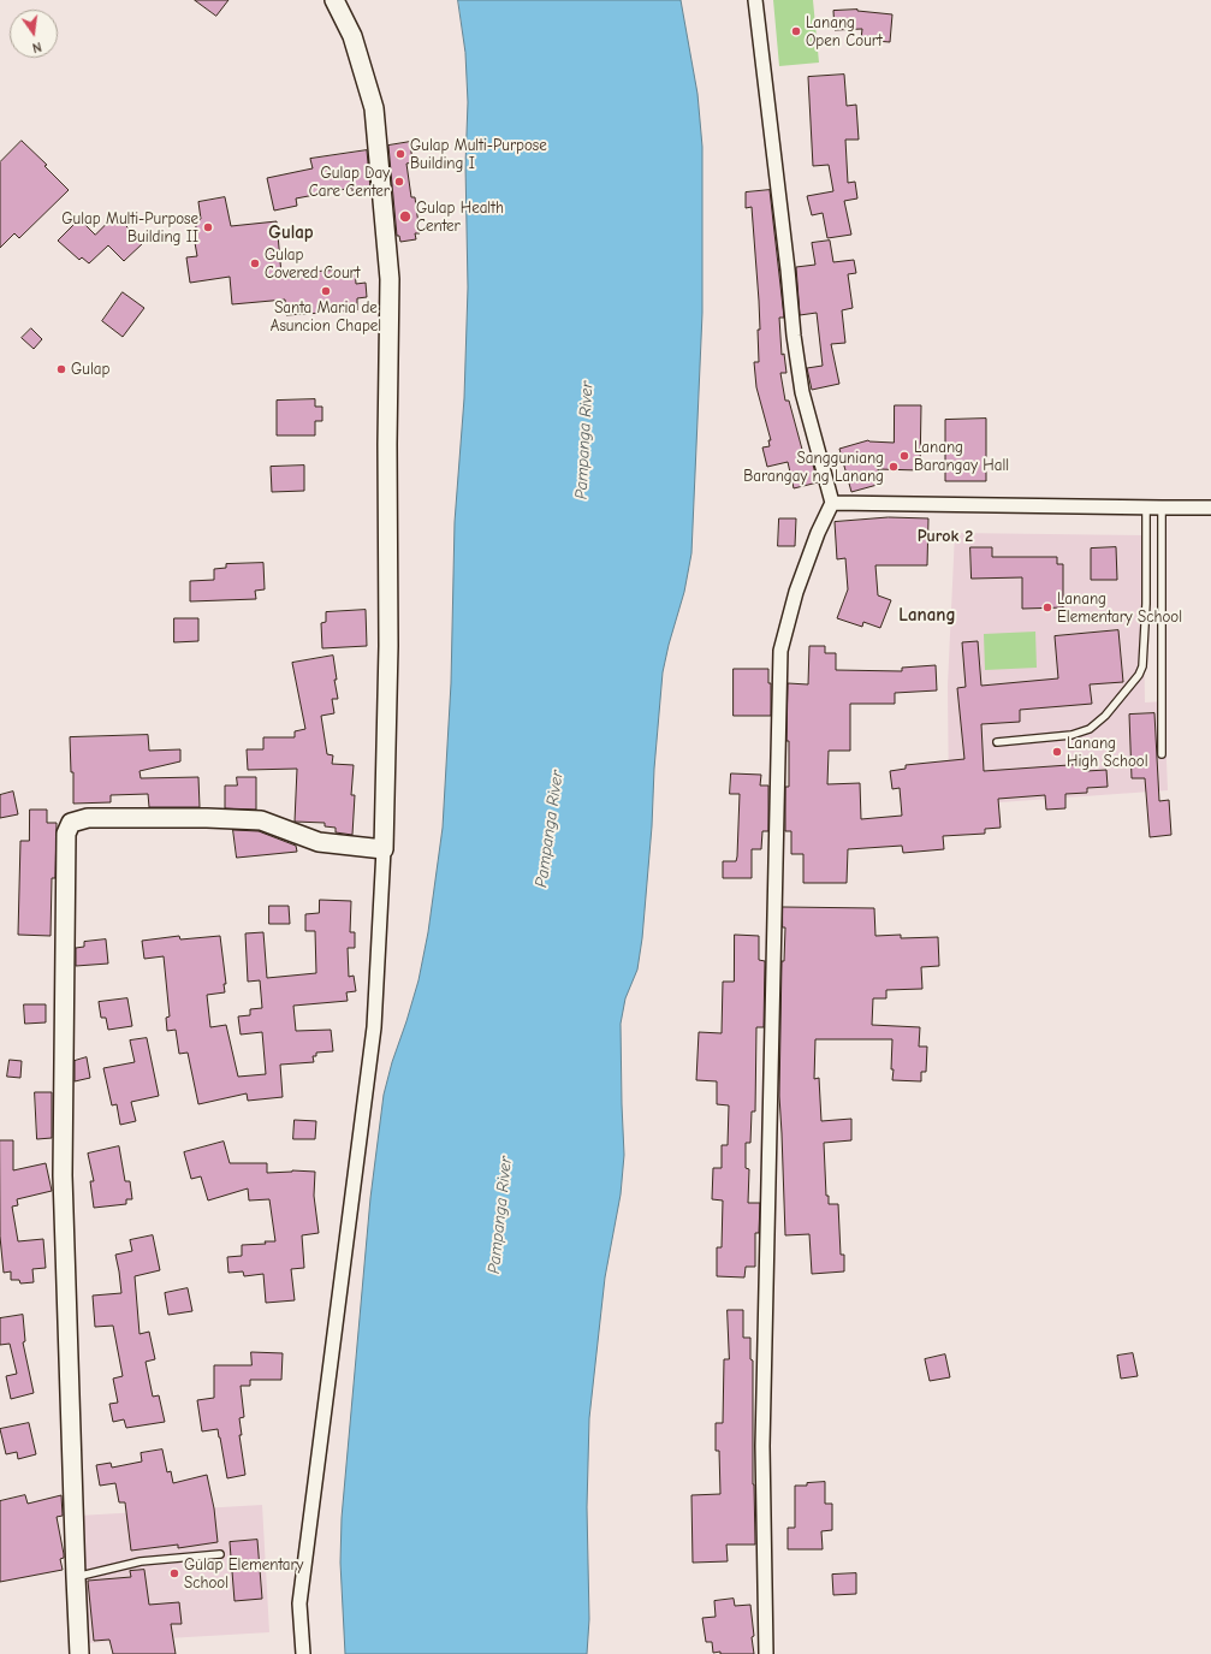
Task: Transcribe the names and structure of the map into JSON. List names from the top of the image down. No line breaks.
{"districts":["Gulap","Purok 2","Lanang"],"water":["Pampanga River"],"places":["Lanang Open Court","Gulap Multi-Purpose Building I","Gulap Day Care Center","Gulap Health Center","Gulap Multi-Purpose Building II","Gulap Covered Court","Santa Maria de Asuncion Chapel","Gulap","Lanang Barangay Hall","Sangguniang Barangay ng Lanang","Lanang Elementary School","Lanang High School","Gulap Elementary School"],"north":"bottom"}
